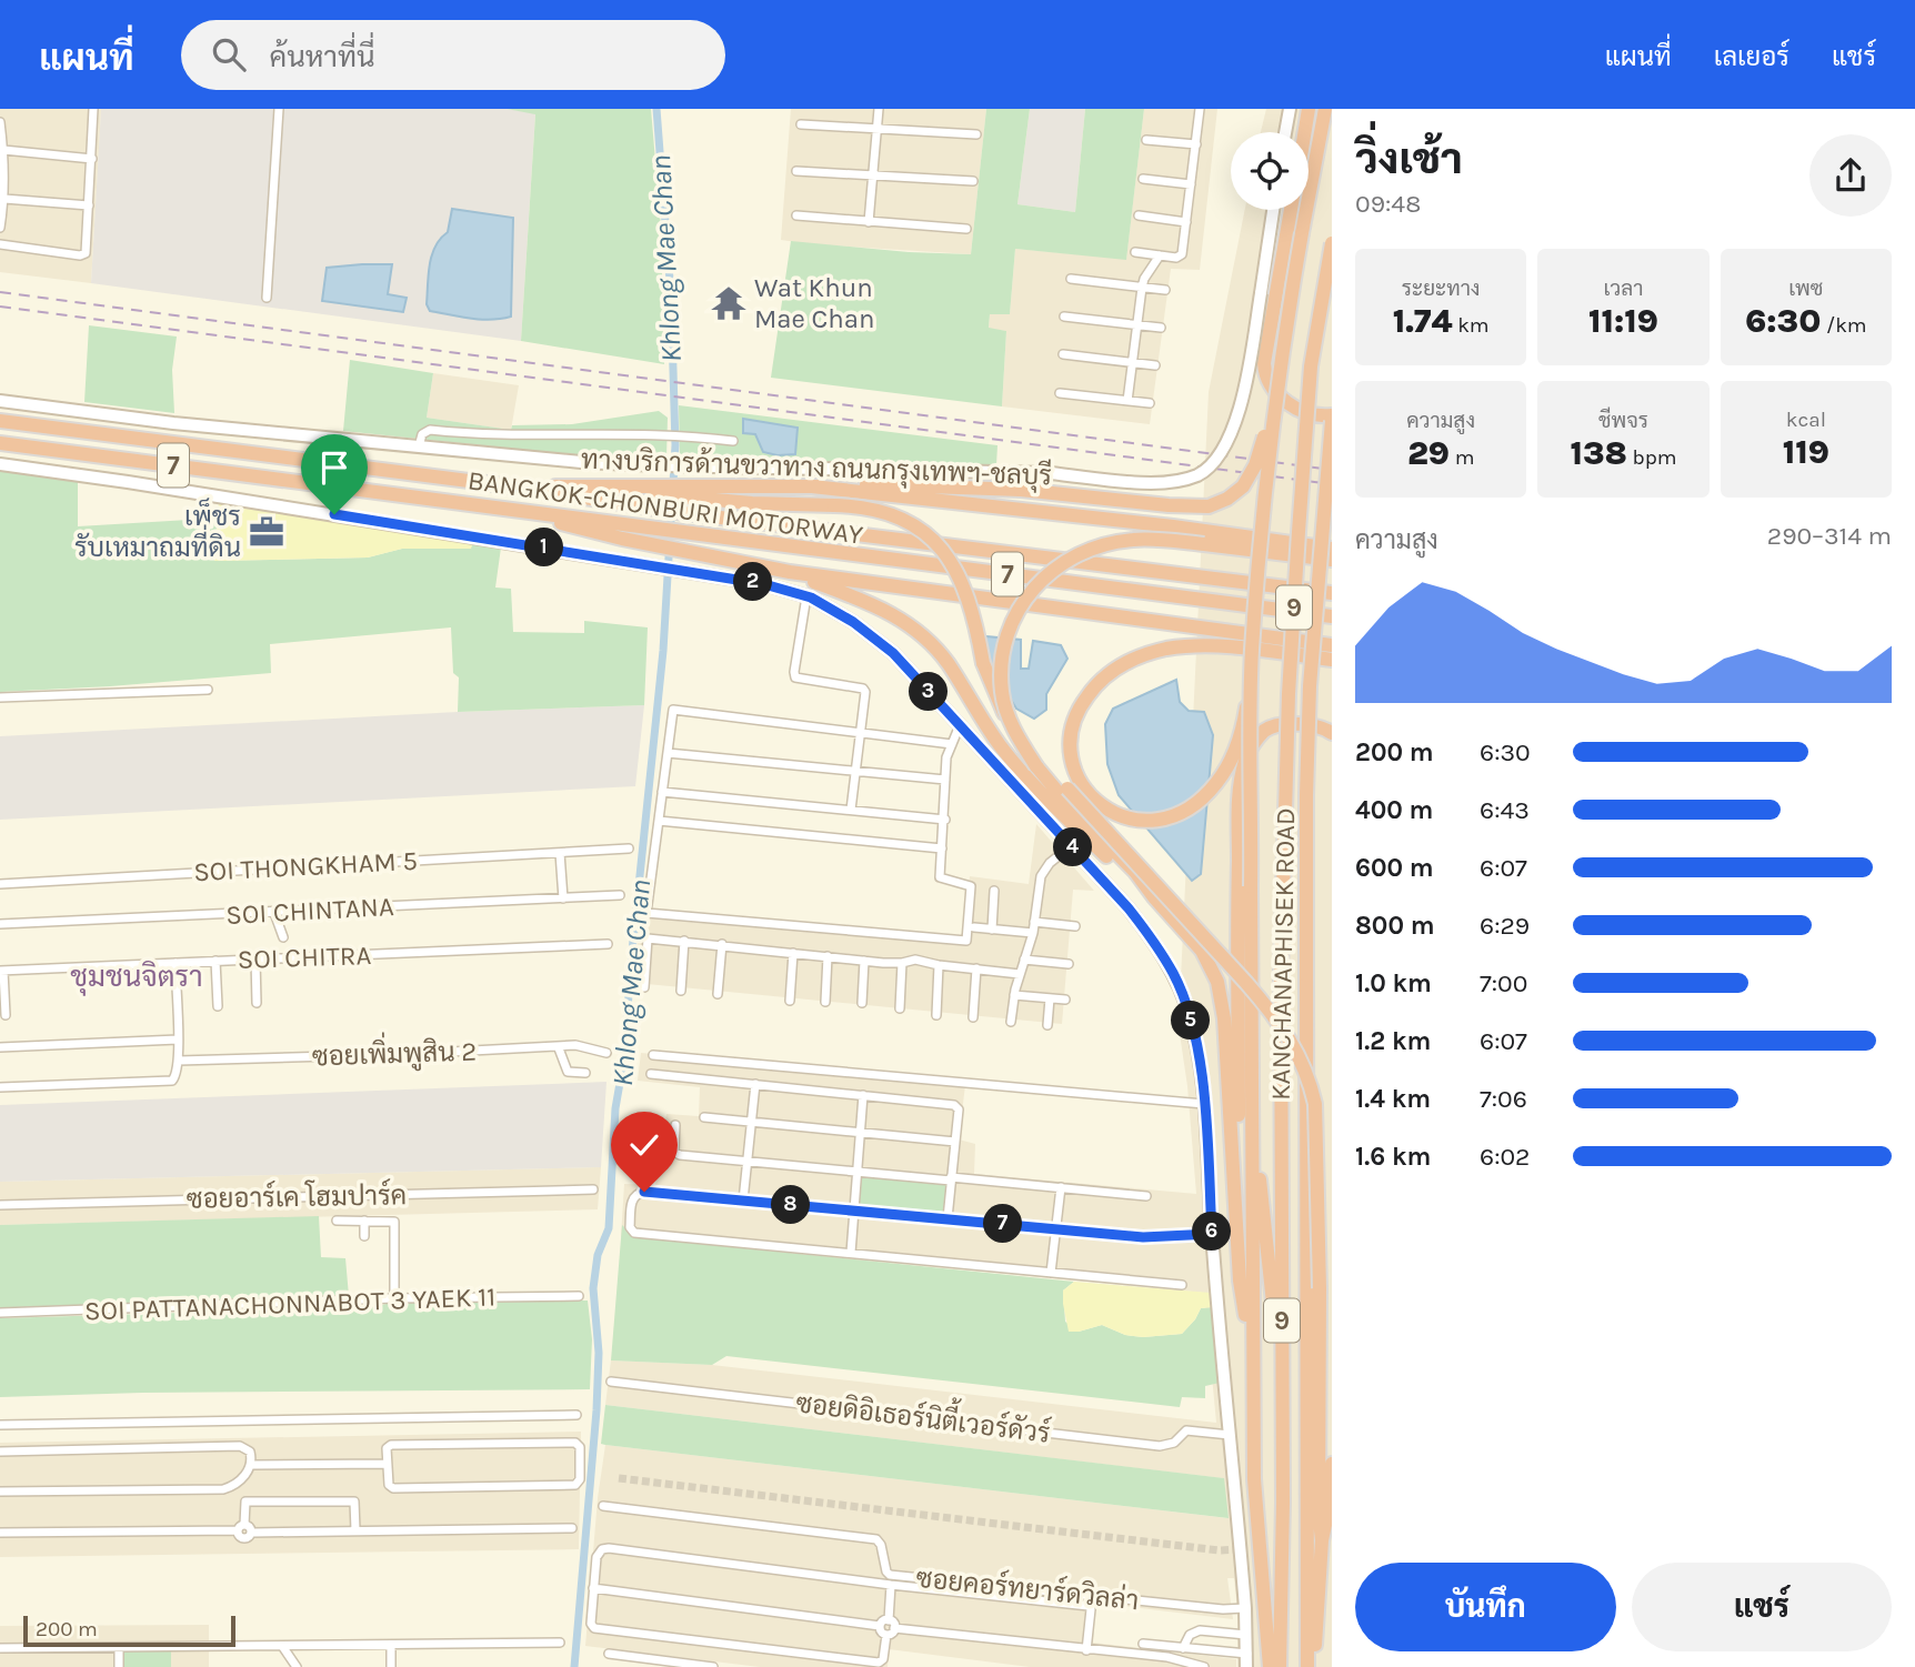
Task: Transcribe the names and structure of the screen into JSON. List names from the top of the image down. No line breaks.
{"streets":{"highway":["7","BANGKOK-CHONBURI MOTORWAY","9","KANCHANAPHISEK ROAD"],"main road":["ทางบริการด้านขวาทาง ถนนกรุงเทพฯ-ชลบุรี"],"street":["SOI THONGKHAM 5","SOI CHINTANA","SOI CHITRA","ซอยเพิ่มพูสิน 2","ซอยอาร์เค โฮมปาร์ค","SOI PATTANACHONNABOT 3 YAEK 11","ซอยดิอิเธอร์นิตี้เวอร์ดัวร์","ซอยคอร์ทยาร์ดวิลล่า"]},"districts":["ชุมชนจิตรา"],"water":["Khlong Mae Chan"],"places":{"temple":["Wat Khun Mae Chan"],"office":["เพ็ชร รับเหมาถมที่ดิน"]},"scale_bar":"200 m","page":{"header":"แผนที่","search":"ค้นหาที่นี่","nav":["แผนที่","เลเยอร์","แชร์"],"heading":["วิ่งเช้า","09:48"],"stats":[["ระยะทาง","1.74 km"],["เวลา","11:19"],["เพซ","6:30 /km"],["ความสูง","29 m"],["ชีพจร","138 bpm"],["kcal","119"]],"chart":["ความสูง","290–314 m"],"pins":["1","2","3","4","5","8","7","6"],"list":[{"name":"200 m","note":"6:30"},{"name":"400 m","note":"6:43"},{"name":"600 m","note":"6:07"},{"name":"800 m","note":"6:29"},{"name":"1.0 km","note":"7:00"},{"name":"1.2 km","note":"6:07"},{"name":"1.4 km","note":"7:06"},{"name":"1.6 km","note":"6:02"}],"buttons":["บันทึก","แชร์"],"scale":"200 m"}}
